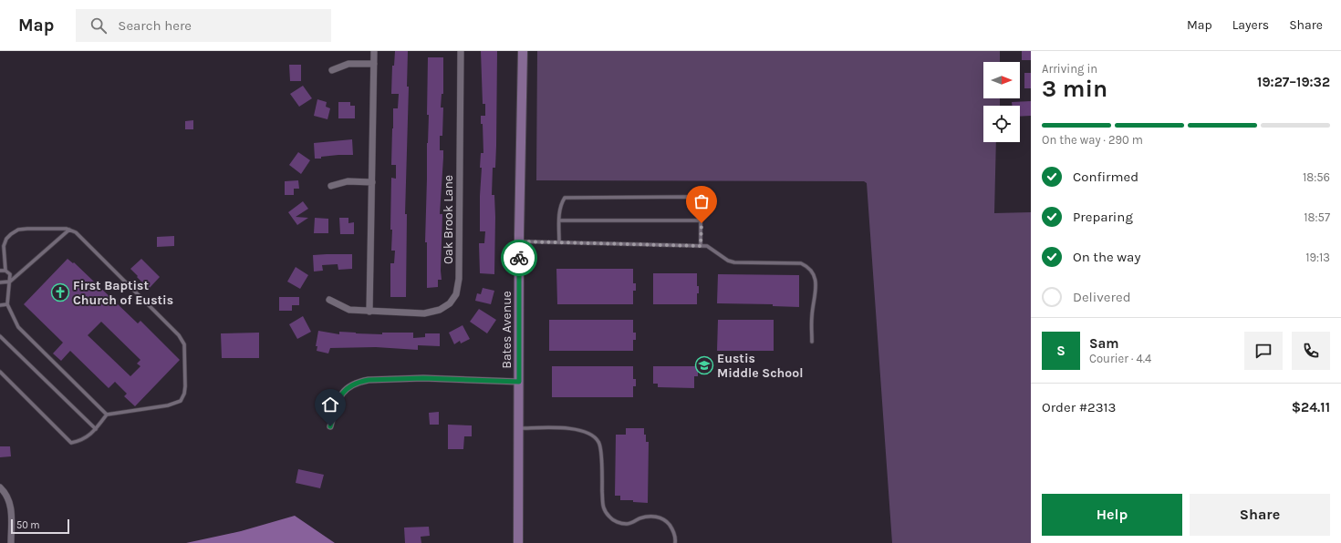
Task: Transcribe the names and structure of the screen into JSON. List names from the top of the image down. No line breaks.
{"streets":{"street":["Oak Brook Lane","Bates Avenue"]},"places":{"church":["First Baptist Church of Eustis"],"school or university":["Eustis Middle School"]},"scale_bar":"50 m","north":"right","page":{"header":"Map","search":"Search here","nav":["Map","Layers","Share"],"heading":["3 min","Arriving in","19:27–19:32"],"panel":["Sam","Courier · 4.4","Order #2313","$24.11"],"bar":"On the way · 290 m","list":[["Confirmed","18:56"],["Preparing","18:57"],["On the way","19:13"],"Delivered"],"round":"S","buttons":["Help","Share"],"scale":"50 m"}}
